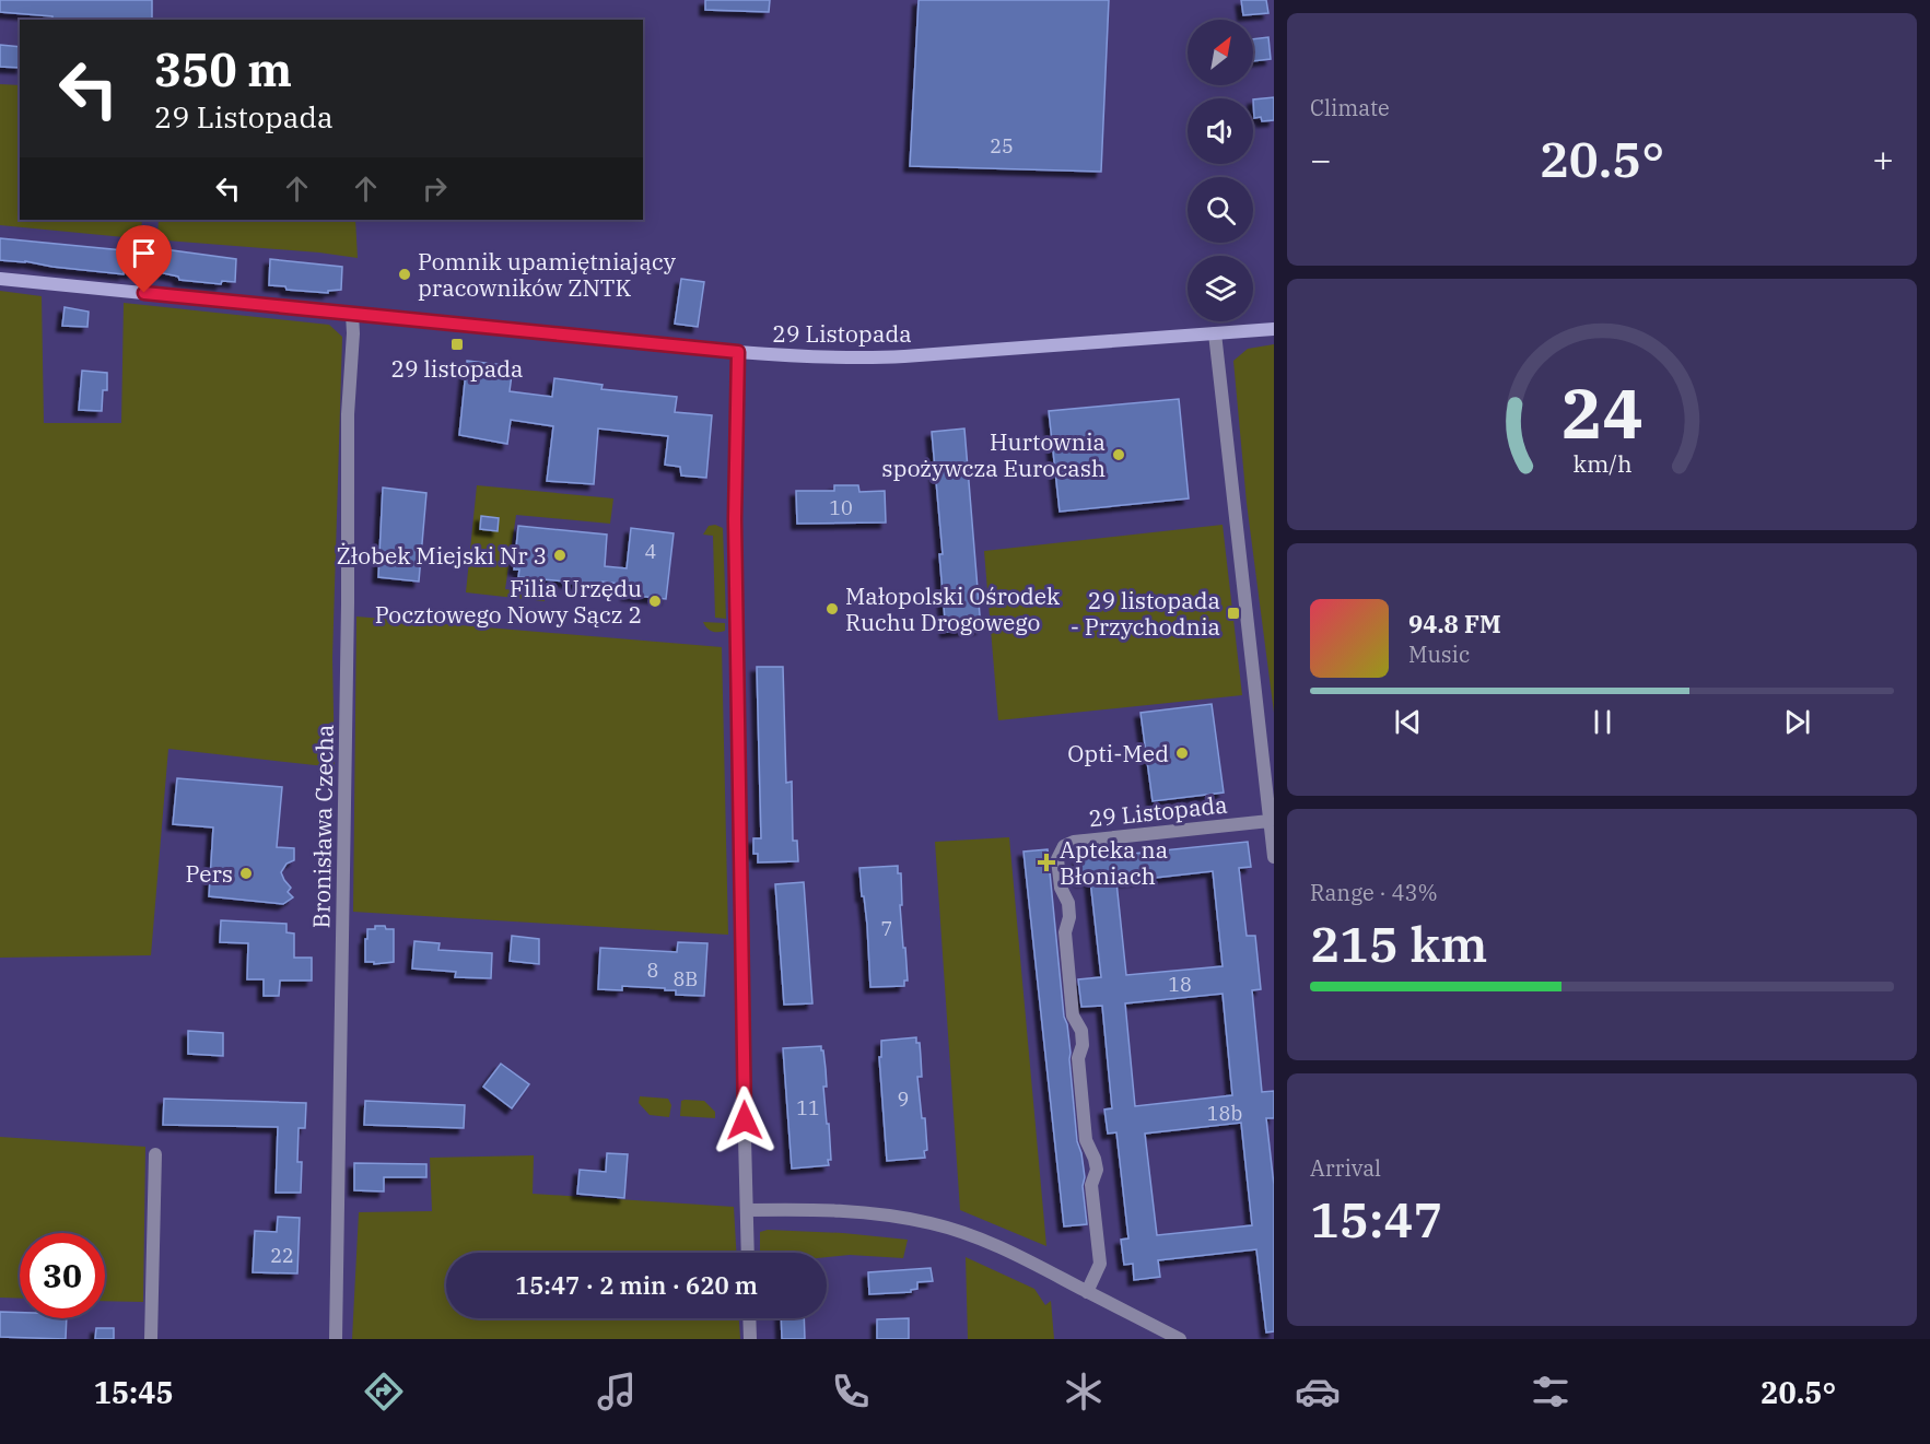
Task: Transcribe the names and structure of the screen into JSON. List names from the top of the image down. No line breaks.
{"streets":{"street":["29 Listopada","Bronisława Czecha"]},"crossings":[["29 Listopada","Bronisława Czecha"]],"places":{"other":["Pomnik upamiętniający pracowników ZNTK","Hurtownia spożywcza Eurocash","Żłobek Miejski Nr 3","Filia Urzędu Pocztowego Nowy Sącz 2","Małopolski Ośrodek Ruchu Drogowego","Opti-Med","Pers"],"transit":["29 listopada","29 listopada - Przychodnia"],"health":["Apteka na Błoniach"]},"house_numbers":["25","10","4","7","8","8B","18","9","11","18b","22"],"north":"top right","page":{"tile":["Climate",["Range · 43%","215 km"],["Arrival","15:47"]],"turn":["350 m","29 Listopada"],"heat":["−","20.5°","+"],"song":["94.8 FM","Music"],"limit":"30","trip":"15:47 · 2 min · 620 m","tabs":["15:45","20.5°"],"gauge":["24","km/h"]}}
